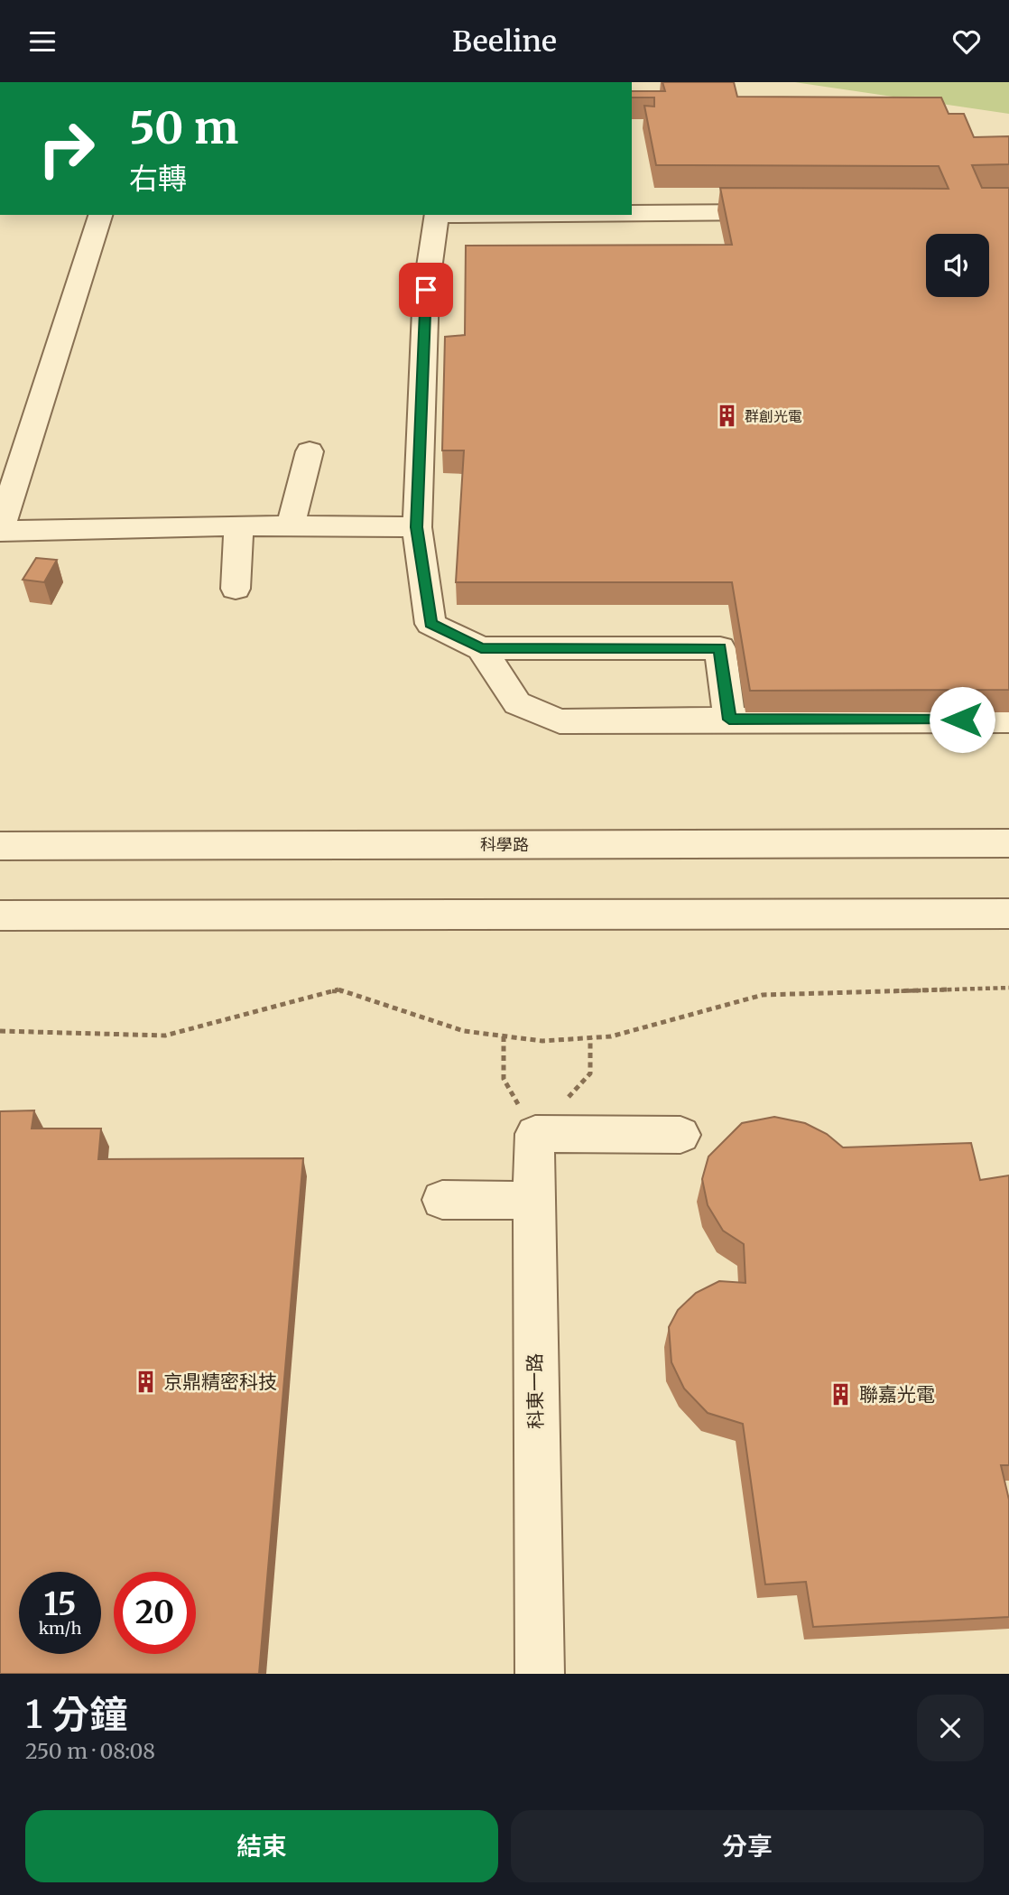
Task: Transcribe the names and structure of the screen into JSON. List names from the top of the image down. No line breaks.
{"streets":{"street":["科學路","科東一路"]},"places":{"building":["群創光電","京鼎精密科技","聯嘉光電"]},"page":{"header":"Beeline","turn":["50 m","右轉"],"speed":"15 km/h","limit":"20","heading":["1 分鐘","250 m · 08:08"],"buttons":["結束","分享"]}}
